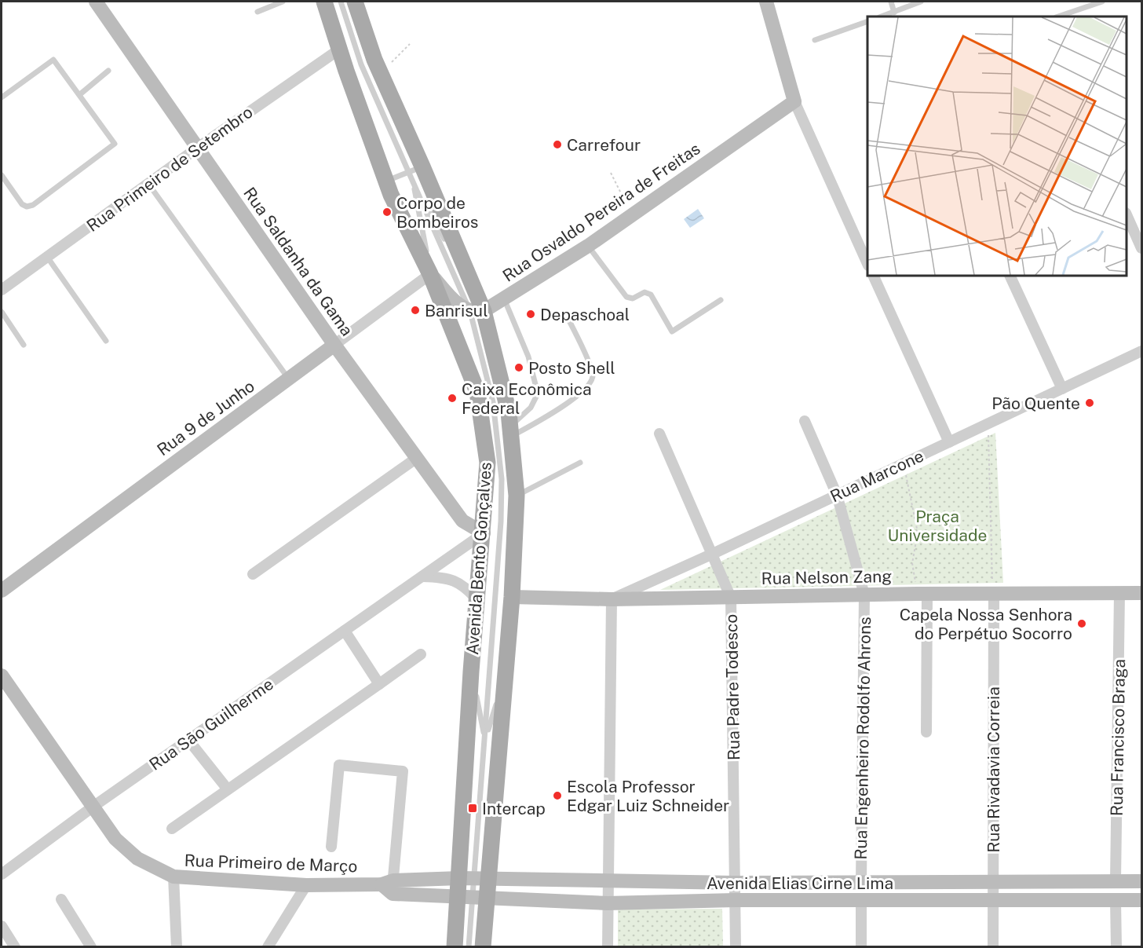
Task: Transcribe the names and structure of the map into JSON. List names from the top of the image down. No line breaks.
{"streets":{"main road":["Avenida Bento Gonçalves"],"street":["Rua Primeiro de Setembro","Rua Osvaldo Pereira de Freitas","Rua Saldanha da Gama","Rua 9 de Junho","Rua Marcone","Rua Nelson Zang","Rua Padre Todesco","Rua São Guilherme","Rua Francisco Braga","Rua Engenheiro Rodolfo Ahrons","Rua Rivadavia Correia","Rua Primeiro de Março","Avenida Elias Cirne Lima"]},"crossings":[["Rua Primeiro de Setembro","Rua Saldanha da Gama"],["Rua Primeiro de Setembro","Avenida Bento Gonçalves"],["Rua Osvaldo Pereira de Freitas","Avenida Bento Gonçalves"],["Rua Saldanha da Gama","Rua 9 de Junho"],["Rua Saldanha da Gama","Avenida Bento Gonçalves"],["Rua Saldanha da Gama","Rua São Guilherme"],["Rua 9 de Junho","Avenida Bento Gonçalves"],["Rua Marcone","Rua Nelson Zang"],["Rua Marcone","Rua Engenheiro Rodolfo Ahrons"],["Avenida Bento Gonçalves","Rua Nelson Zang"],["Avenida Bento Gonçalves","Rua São Guilherme"],["Avenida Bento Gonçalves","Rua Primeiro de Março"],["Avenida Bento Gonçalves","Avenida Elias Cirne Lima"],["Rua Nelson Zang","Rua Padre Todesco"],["Rua Nelson Zang","Rua Francisco Braga"],["Rua Nelson Zang","Rua Engenheiro Rodolfo Ahrons"],["Rua Nelson Zang","Rua Rivadavia Correia"],["Rua Padre Todesco","Avenida Elias Cirne Lima"],["Rua São Guilherme","Rua Primeiro de Março"],["Rua Francisco Braga","Avenida Elias Cirne Lima"],["Rua Engenheiro Rodolfo Ahrons","Avenida Elias Cirne Lima"],["Rua Rivadavia Correia","Avenida Elias Cirne Lima"],["Rua Primeiro de Março","Avenida Elias Cirne Lima"]],"parks":["Praça Universidade"],"places":{"other":["Carrefour","Corpo de Bombeiros","Banrisul","Depaschoal","Posto Shell","Caixa Econômica Federal","Pão Quente","Capela Nossa Senhora do Perpétuo Socorro","Escola Professor Edgar Luiz Schneider"],"transit":["Intercap"]}}
